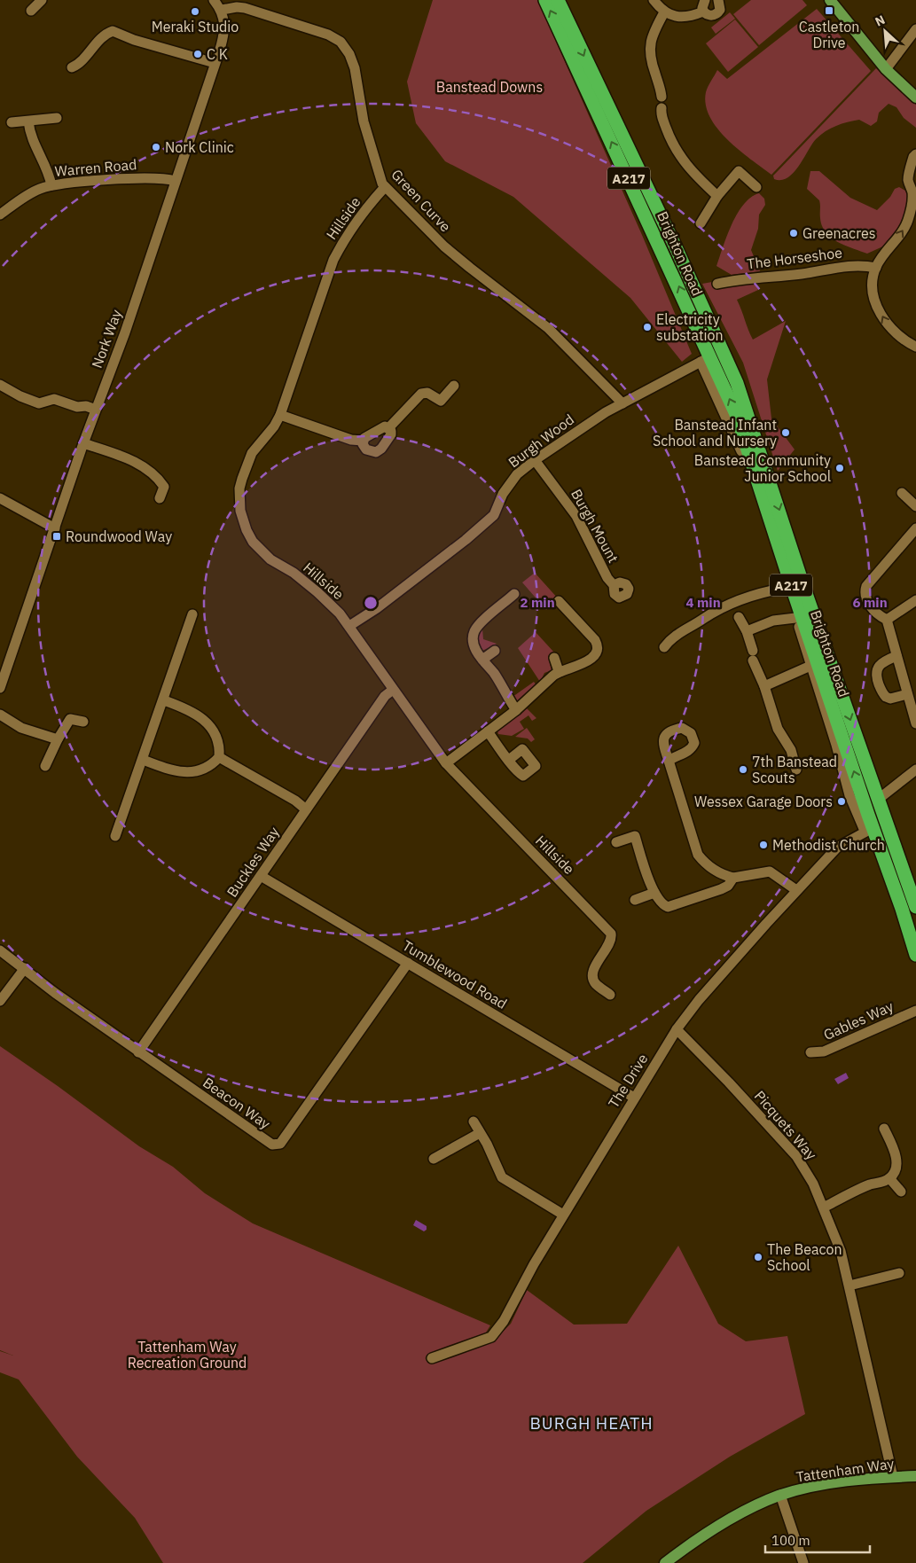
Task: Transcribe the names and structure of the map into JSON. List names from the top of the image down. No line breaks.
{"streets":{"highway":["A217","Brighton Road"],"main road":["Tattenham Way"],"street":["Warren Road","Green Curve","Hillside","The Horseshoe","Nork Way","Burgh Wood","Burgh Mount","Buckles Way","Tumblewood Road","Gables Way","The Drive","Beacon Way","Picquets Way"]},"crossings":[["Warren Road","Nork Way"],["Green Curve","Hillside"],["Green Curve","Nork Way"],["Green Curve","Burgh Wood"],["Hillside","Burgh Wood"],["Hillside","Buckles Way"],["Brighton Road","Burgh Wood"],["Brighton Road","The Drive"],["Burgh Wood","Burgh Mount"],["Buckles Way","Tumblewood Road"],["Buckles Way","Beacon Way"],["Tumblewood Road","The Drive"],["Tumblewood Road","Beacon Way"],["The Drive","Picquets Way"],["Picquets Way","Tattenham Way"]],"districts":["BURGH HEATH"],"parks":["Banstead Downs","Tattenham Way Recreation Ground"],"places":{"transit":["Castleton Drive","Roundwood Way"],"other":["Meraki Studio","C K","Nork Clinic","Greenacres","Electricity substation","Banstead Infant School and Nursery","Banstead Community Junior School","7th Banstead Scouts","Wessex Garage Doors","Methodist Church","The Beacon School"]},"scale_bar":"100 m","north":"top left","rings":["2 min","4 min","6 min"]}
